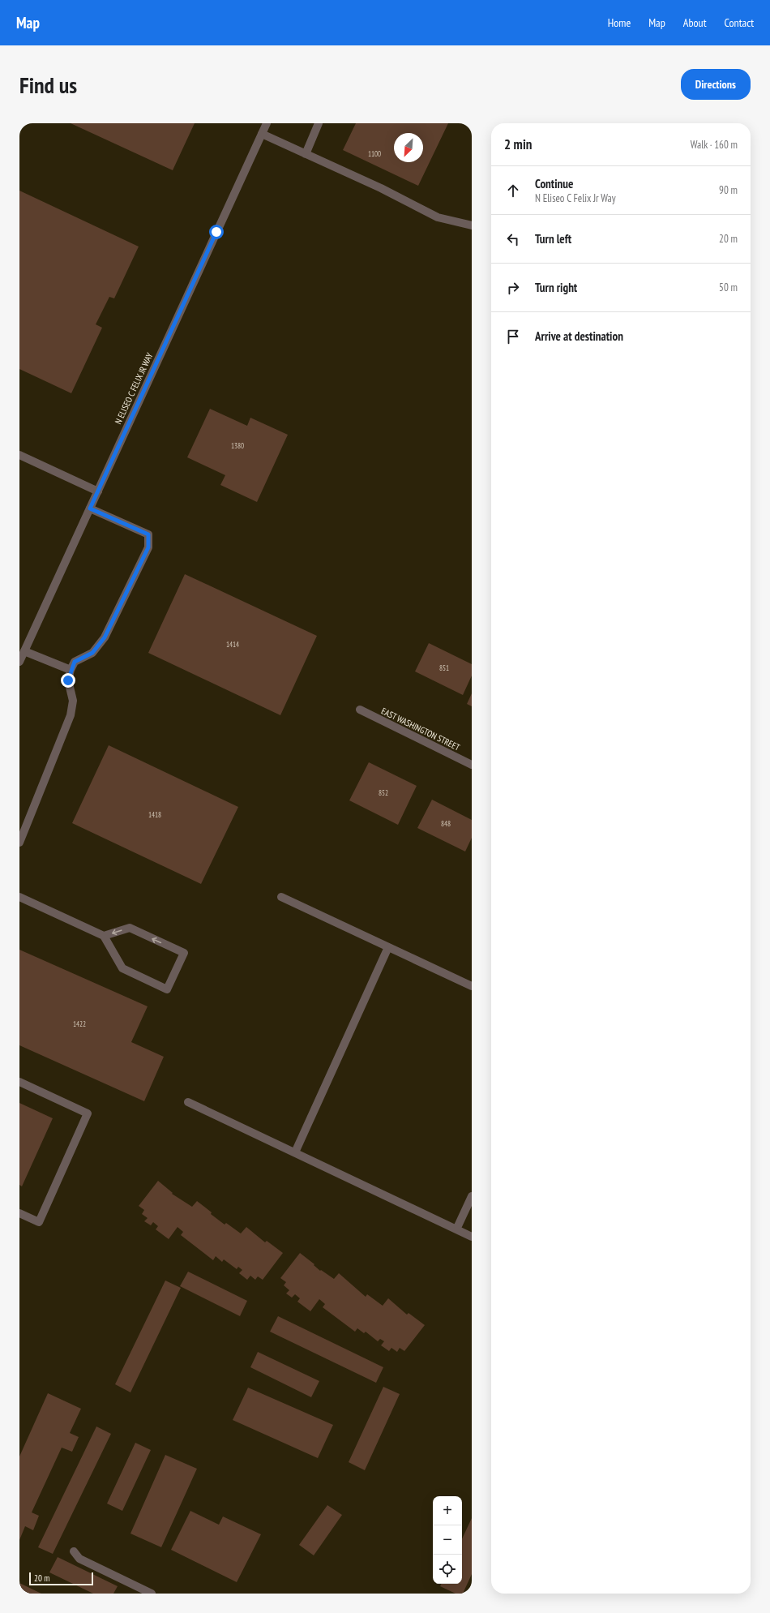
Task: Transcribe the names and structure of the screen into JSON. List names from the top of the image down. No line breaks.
{"streets":{"street":["N ELISEO C FELIX JR WAY","EAST WASHINGTON STREET"]},"house_numbers":["1100","1380","1414","851","852","1418","848","1422"],"scale_bar":"20 m","north":"bottom left","page":{"header":"Map","nav":["Home","Map","About","Contact"],"buttons":"Directions","title":"Find us","heading":["2 min","Walk · 160 m"],"list":[["Continue","N Eliseo C Felix Jr Way","90 m"],["Turn left","20 m"],["Turn right","50 m"],"Arrive at destination"],"map_buttons":["+","−"],"scale":"20 m"}}
